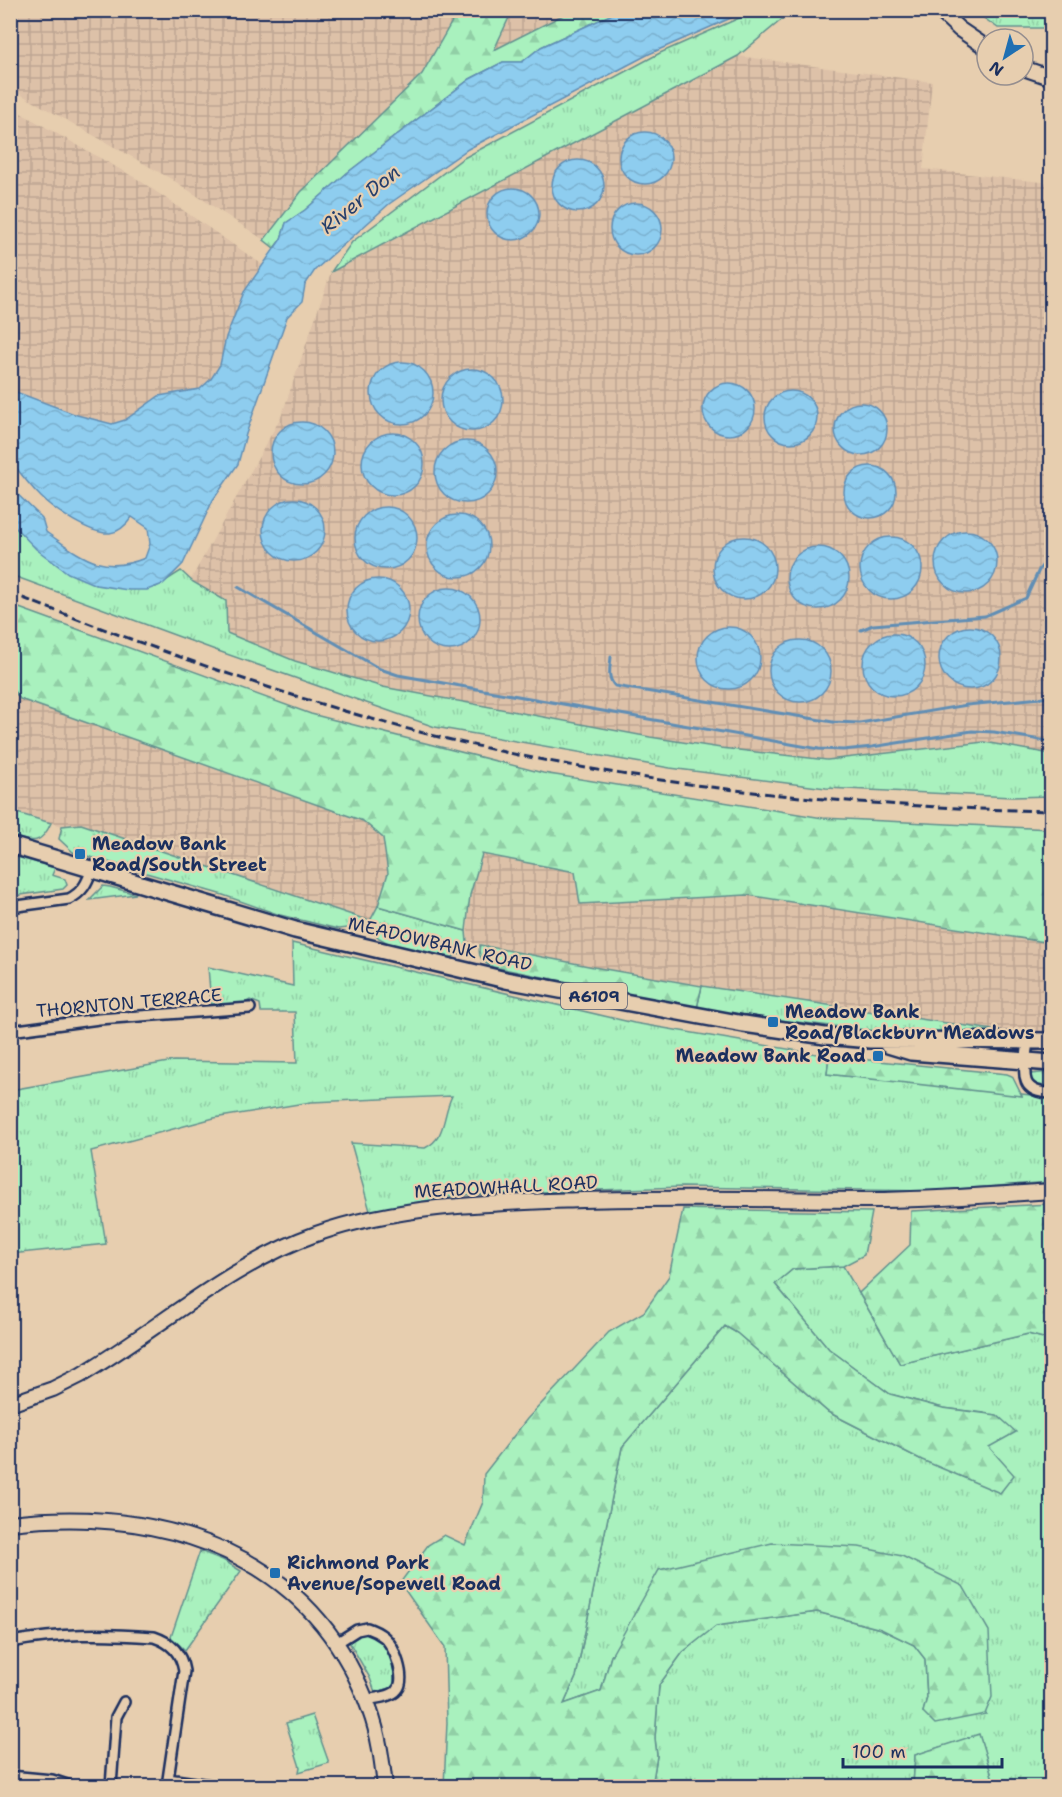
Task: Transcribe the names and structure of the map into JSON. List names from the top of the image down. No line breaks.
{"streets":{"main road":["MEADOWBANK ROAD","A6109"],"street":["THORNTON TERRACE","MEADOWHALL ROAD"]},"crossings":[["MEADOWBANK ROAD","A6109"]],"water":["River Don"],"places":{"transit":["Meadow Bank Road/South Street","Meadow Bank Road/Blackburn Meadows","Meadow Bank Road","Richmond Park Avenue/Sopewell Road"]},"scale_bar":"100 m","north":"bottom left"}
